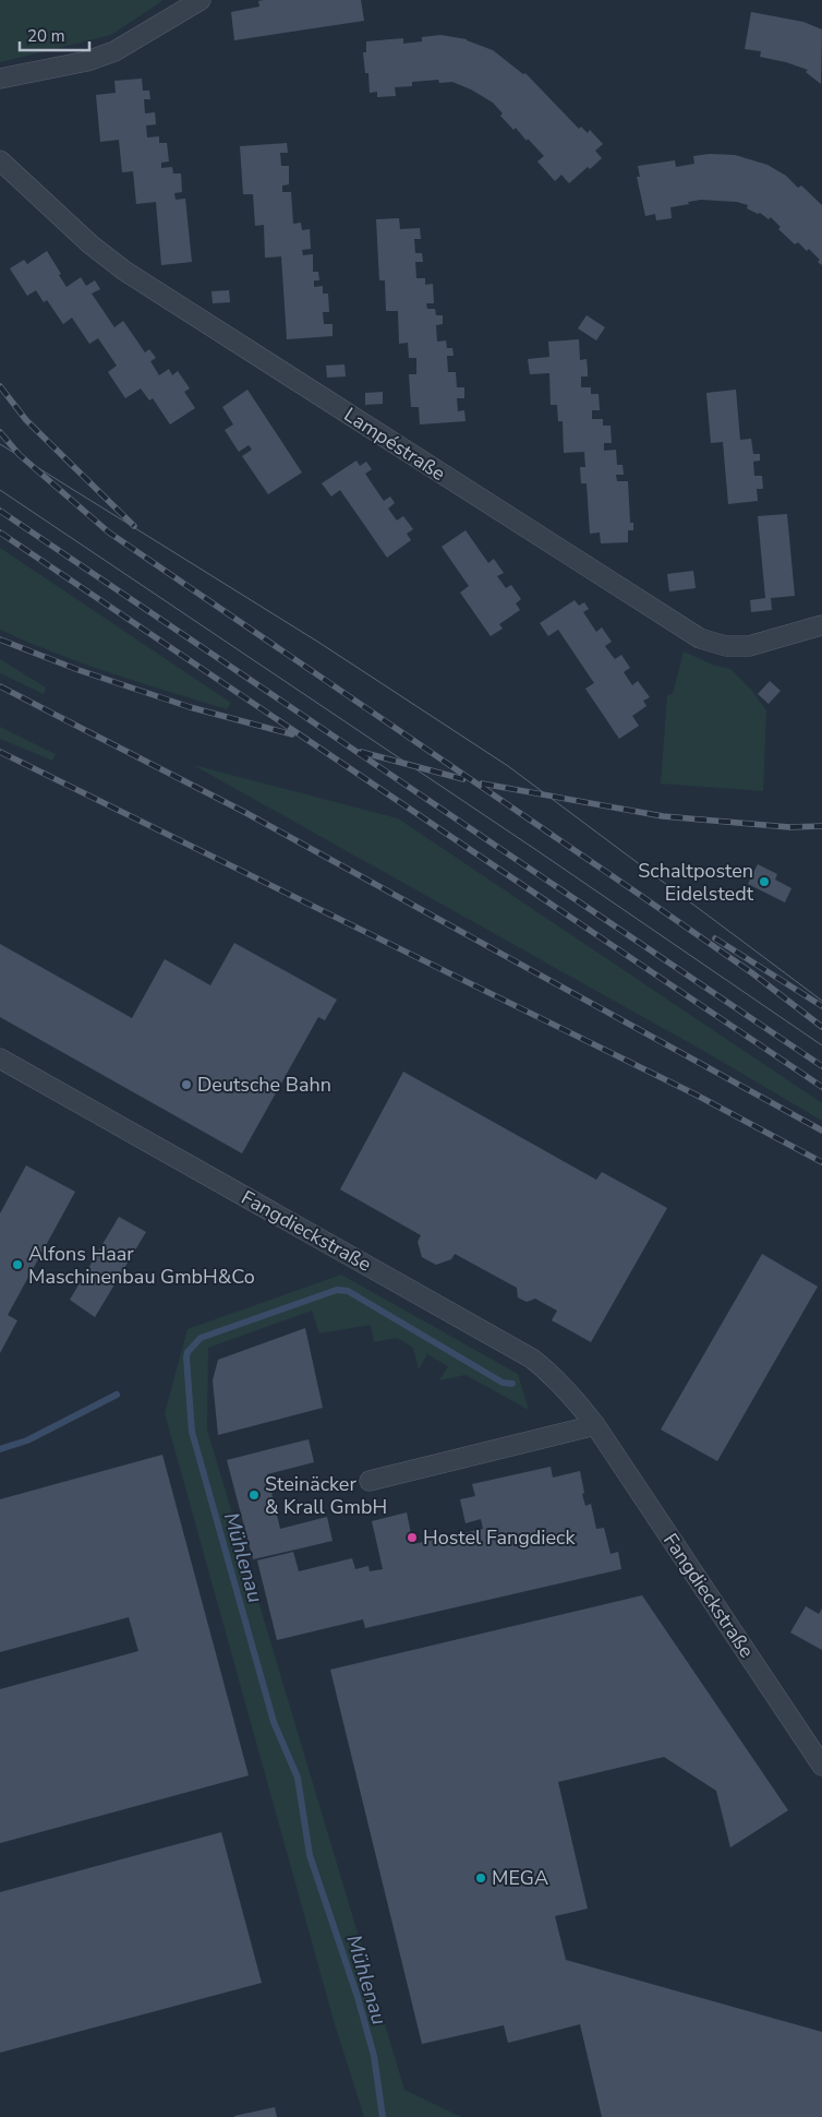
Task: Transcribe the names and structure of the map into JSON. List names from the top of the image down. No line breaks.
{"streets":{"street":["Lampéstraße","Fangdieckstraße"]},"water":["Mühlenau"],"places":["Schaltposten Eidelstedt","Deutsche Bahn","Alfons Haar Maschinenbau GmbH&Co","Steinäcker & Krall GmbH","Hostel Fangdieck","MEGA"],"scale_bar":"20 m"}
